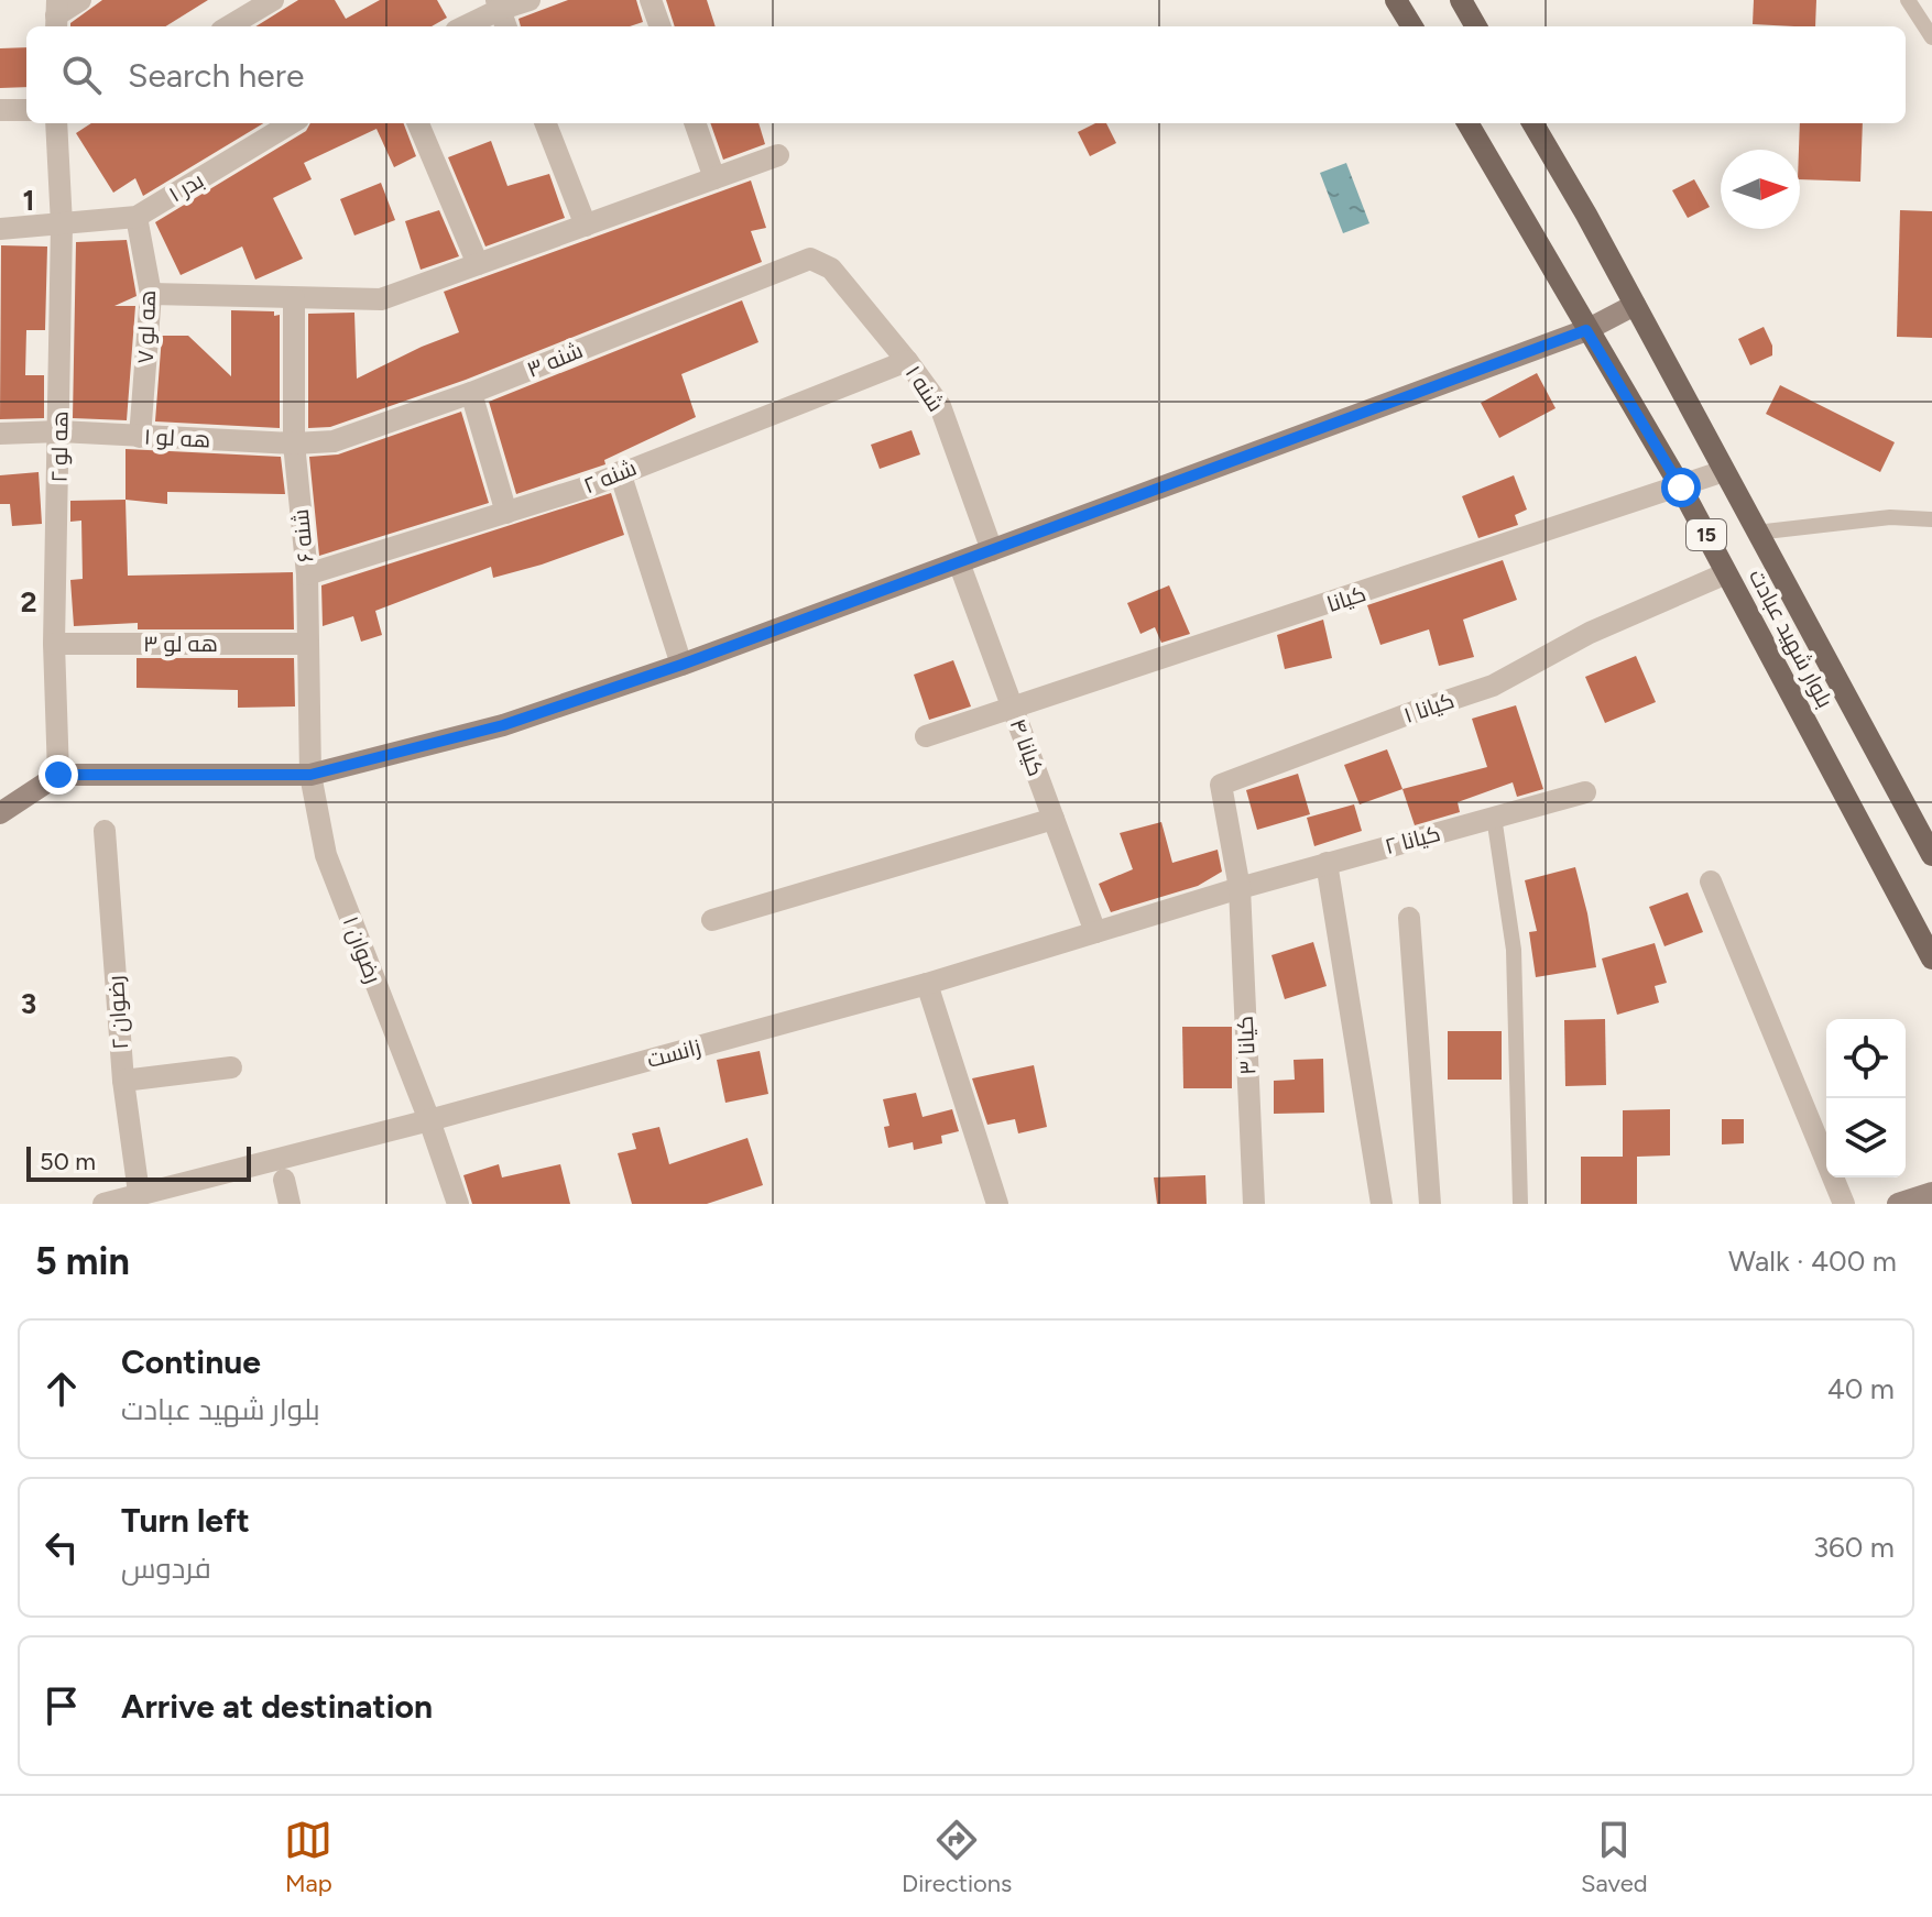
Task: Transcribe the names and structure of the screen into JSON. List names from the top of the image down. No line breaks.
{"streets":{"main road":["15","بلوار شهید عبادت"],"street":["بدر ۱","هه لو ۷","شنه ۳","شنه ۱","هه لو ۱","هه لو ۲","شنه ۲","شنه ۶","کیانا","هه لو ۳","کیانا ۱","کیانا ۴","کیانا ۲","رضوان ۱","رضوان ۲","کیانا ۳","زانست"]},"crossings":[["بدر ۱","هه لو ۷"],["بدر ۱","هه لو ۲"],["هه لو ۷","هه لو ۱"],["شنه ۳","شنه ۱"],["شنه ۳","هه لو ۱"],["شنه ۳","شنه ۶"],["شنه ۱","شنه ۲"],["هه لو ۱","هه لو ۲"],["هه لو ۱","شنه ۶"],["هه لو ۲","هه لو ۳"],["شنه ۲","شنه ۶"],["شنه ۶","هه لو ۳"],["شنه ۶","رضوان ۱"],["کیانا","بلوار شهید عبادت"],["کیانا","کیانا ۴"],["بلوار شهید عبادت","کیانا ۱"],["کیانا ۱","کیانا ۲"],["کیانا ۱","کیانا ۳"],["کیانا ۱","زانست"],["کیانا ۴","زانست"],["کیانا ۲","کیانا ۳"],["کیانا ۲","زانست"],["رضوان ۱","زانست"],["رضوان ۲","زانست"],["کیانا ۳","زانست"]],"scale_bar":"50 m","north":"right","page":{"search":"Search here","scale":"50 m","heading":["5 min","Walk · 400 m"],"list":[["Continue","بلوار شهید عبادت","40 m"],["Turn left","فردوس","360 m"],"Arrive at destination"],"nav":["Map","Directions","Saved"]},"grid":{"rows":["1","2","3"]}}
